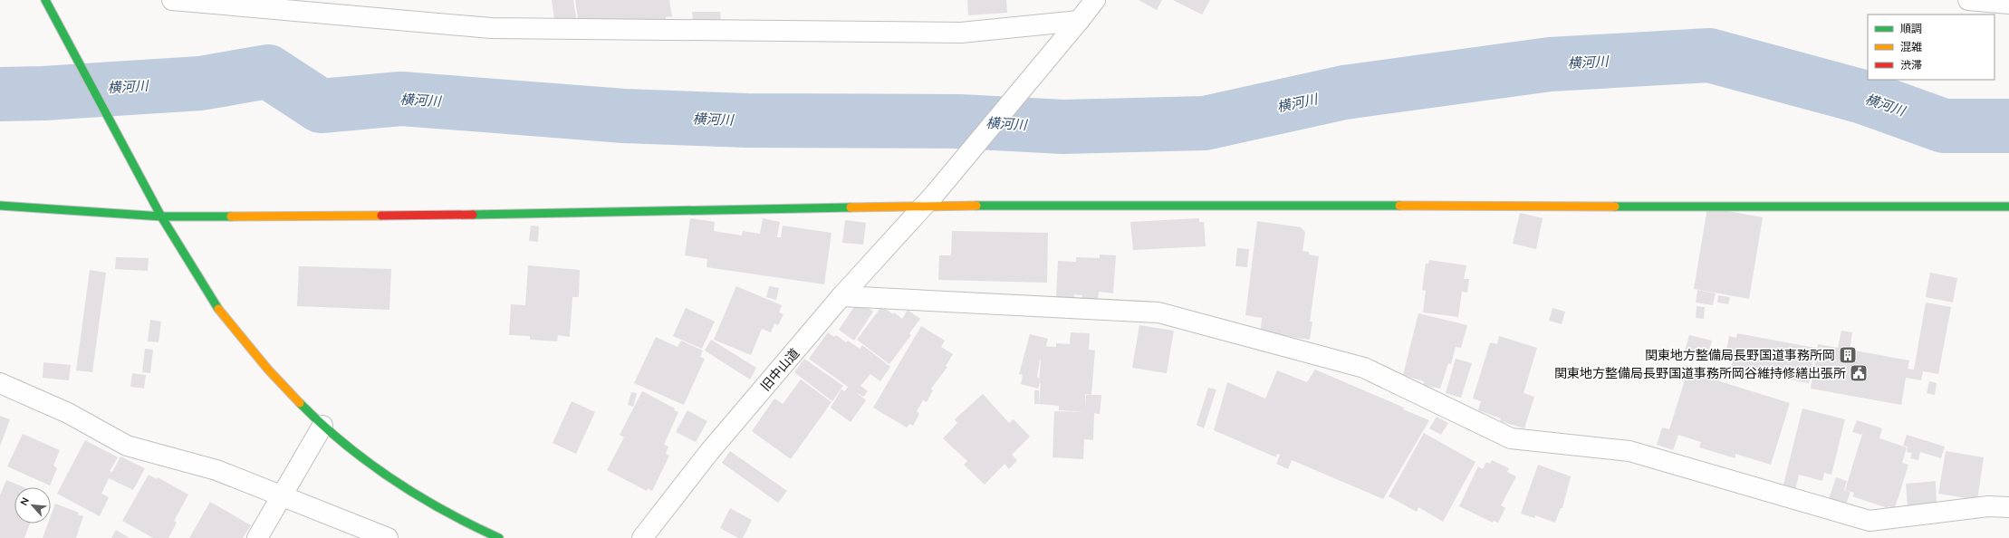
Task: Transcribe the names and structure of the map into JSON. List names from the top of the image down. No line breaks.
{"streets":{"street":["旧中山道"]},"water":["横河川"],"places":{"building":["関東地方整備局長野国道事務所岡"],"public building":["関東地方整備局長野国道事務所岡谷維持修繕出張所"]},"legend":["順調","混雑","渋滞"],"north":"top left"}
